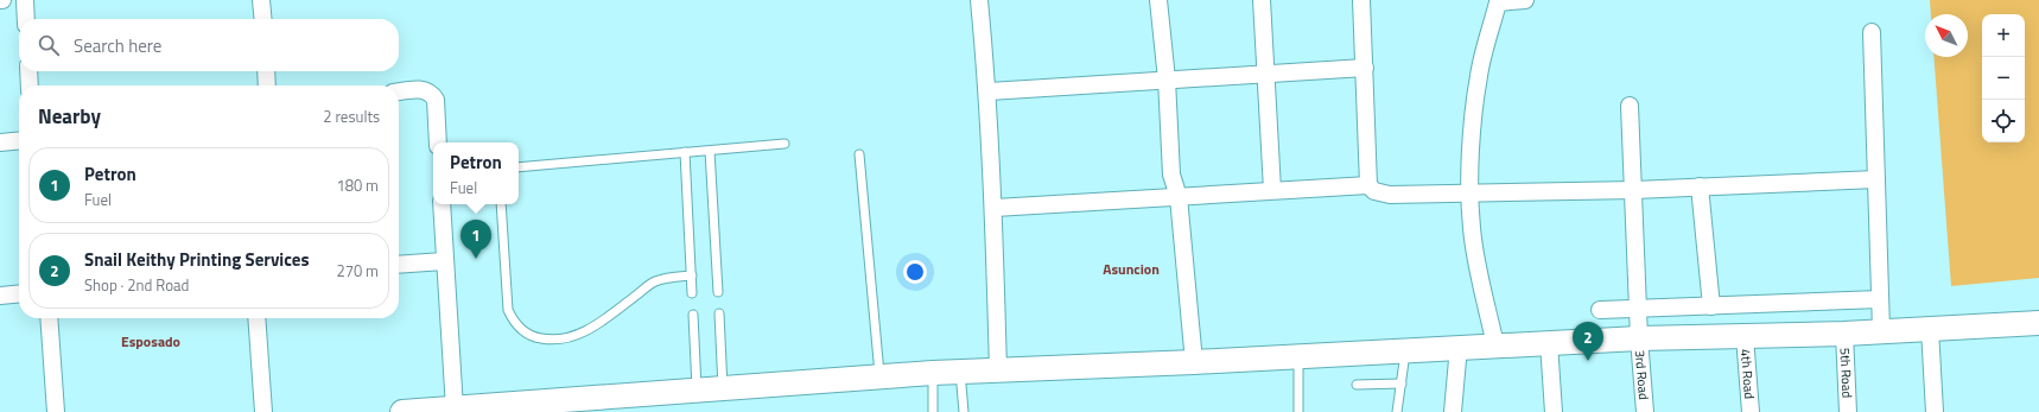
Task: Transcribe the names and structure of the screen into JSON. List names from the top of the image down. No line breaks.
{"streets":{"street":["5th Road","4th Road","3rd Road"]},"districts":["Asuncion","Esposado"],"north":"top left","page":{"map_buttons":["+","−"],"search":"Search here","heading":["Nearby","2 results"],"popup":["Petron","Fuel"],"list":[{"mark":"1","name":"Petron","note":"Fuel","value":"180 m"},{"mark":"2","name":"Snail Keithy Printing Services","note":"Shop · 2nd Road","value":"270 m"}],"pins":["1","2"]}}
